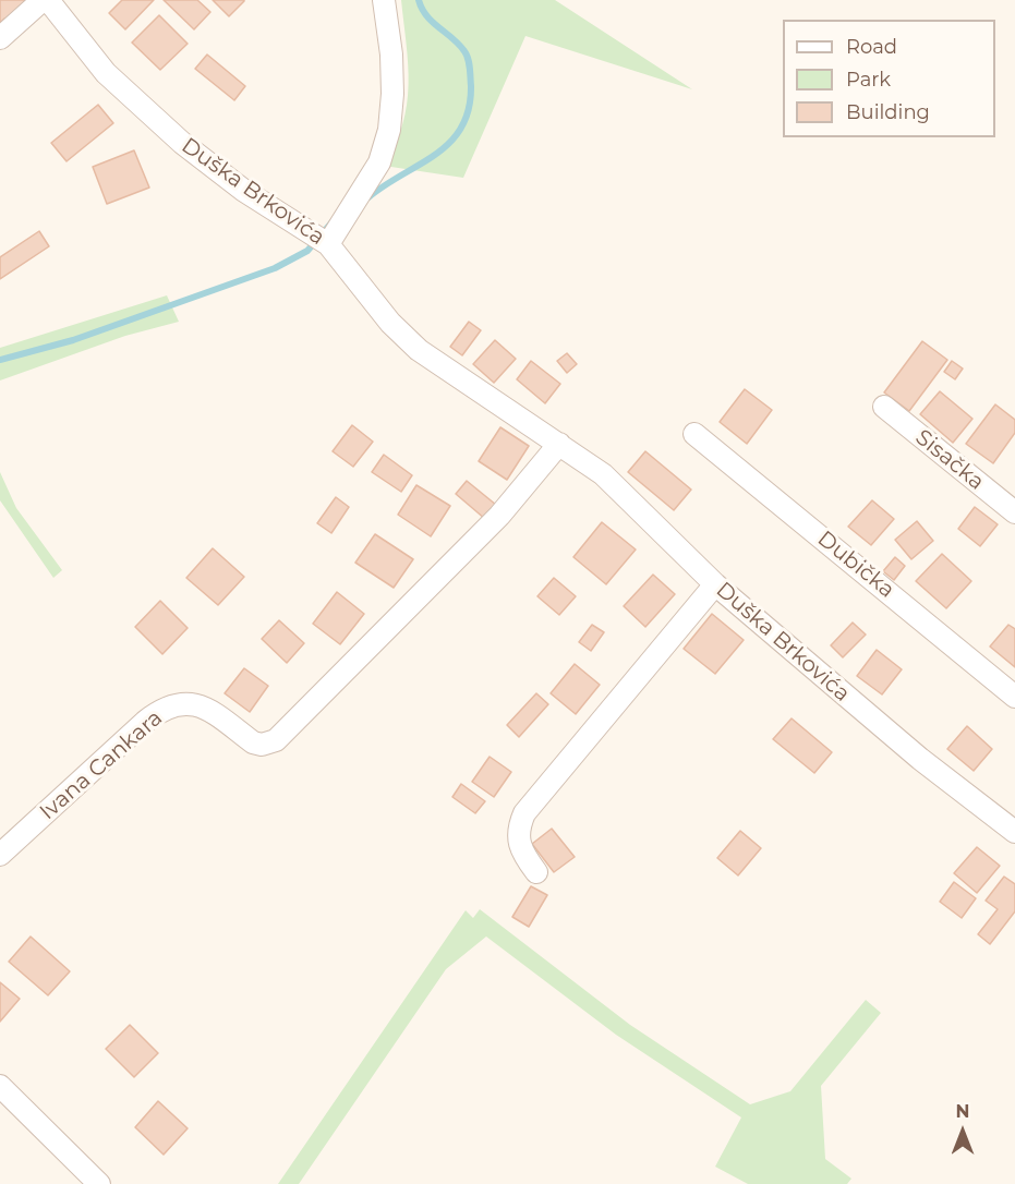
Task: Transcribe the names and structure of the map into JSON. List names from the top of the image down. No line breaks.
{"streets":{"street":["Duška Brkovića","Sisačka","Dubička","Ivana Cankara"]},"crossings":[["Duška Brkovića","Ivana Cankara"]],"legend":["Road","Park","Building"],"north":"top"}
